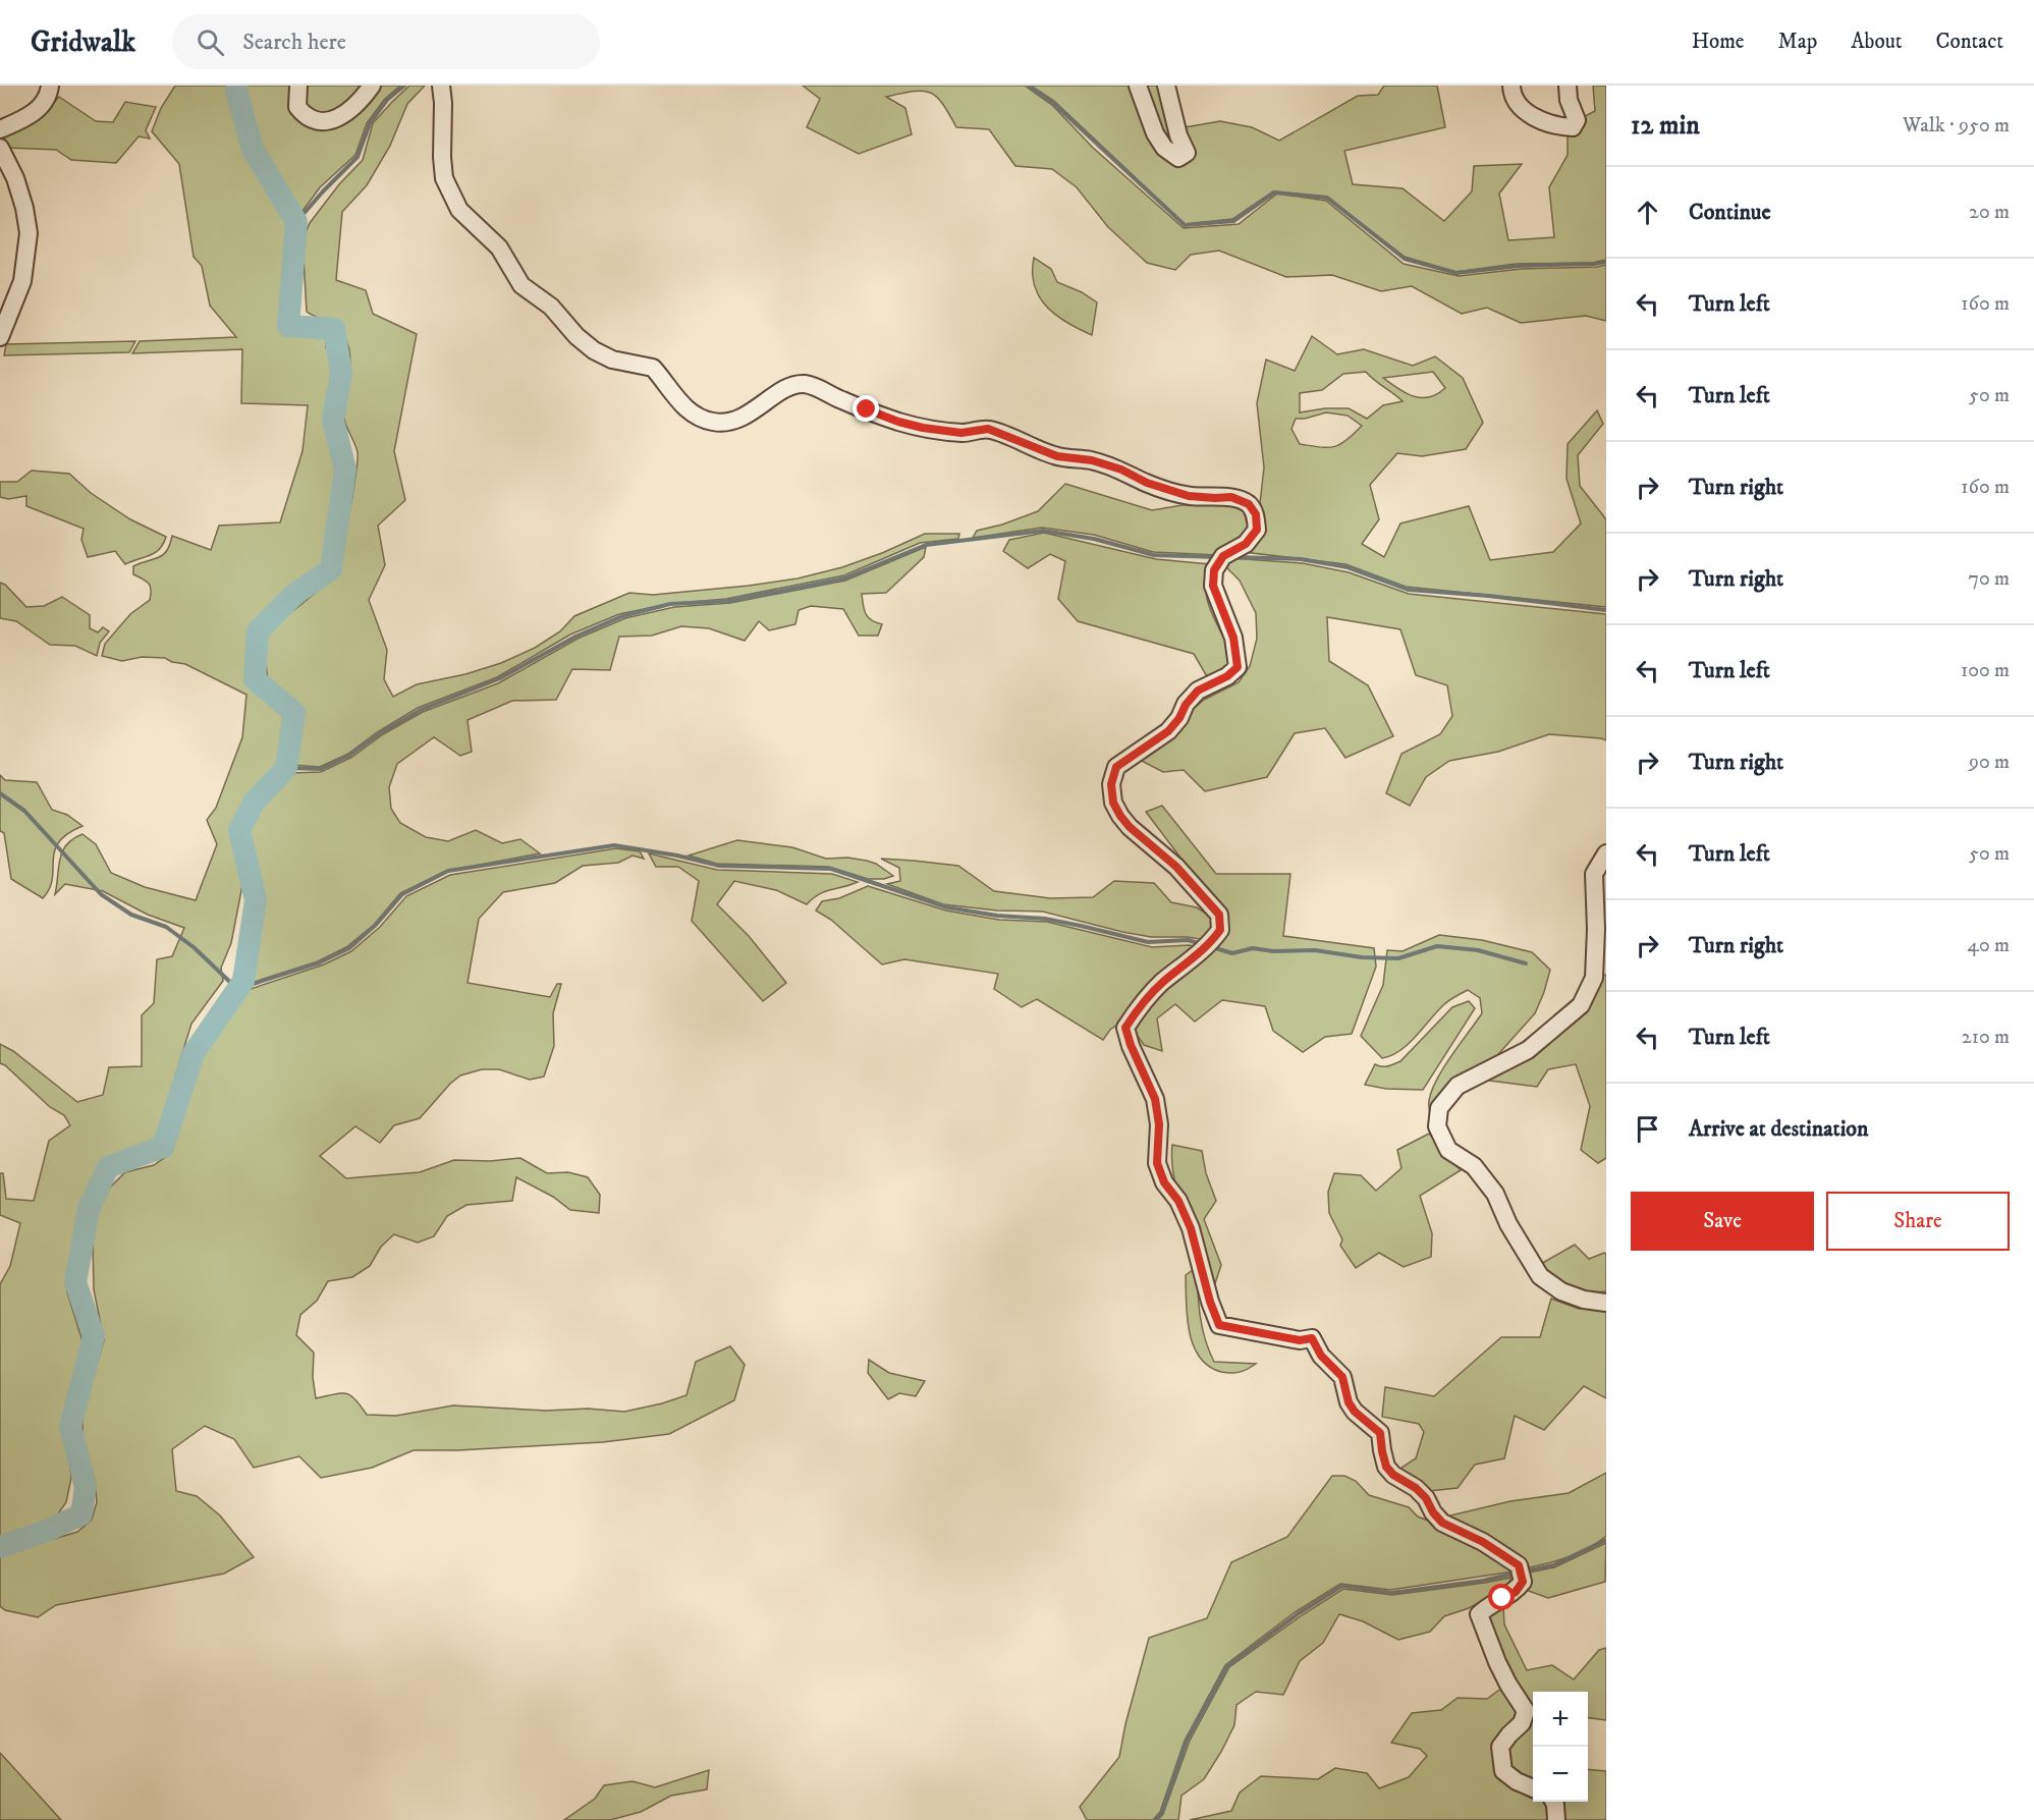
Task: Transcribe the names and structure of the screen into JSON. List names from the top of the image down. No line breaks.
{"page":{"header":"Gridwalk","search":"Search here","nav":["Home","Map","About","Contact"],"heading":["12 min","Walk · 950 m"],"list":[["Continue","20 m"],["Turn left","160 m"],["Turn left","50 m"],["Turn right","160 m"],["Turn right","70 m"],["Turn left","100 m"],["Turn right","90 m"],["Turn left","50 m"],["Turn right","40 m"],["Turn left","210 m"],"Arrive at destination"],"buttons":["Save","Share"],"map_buttons":["+","−"]}}
